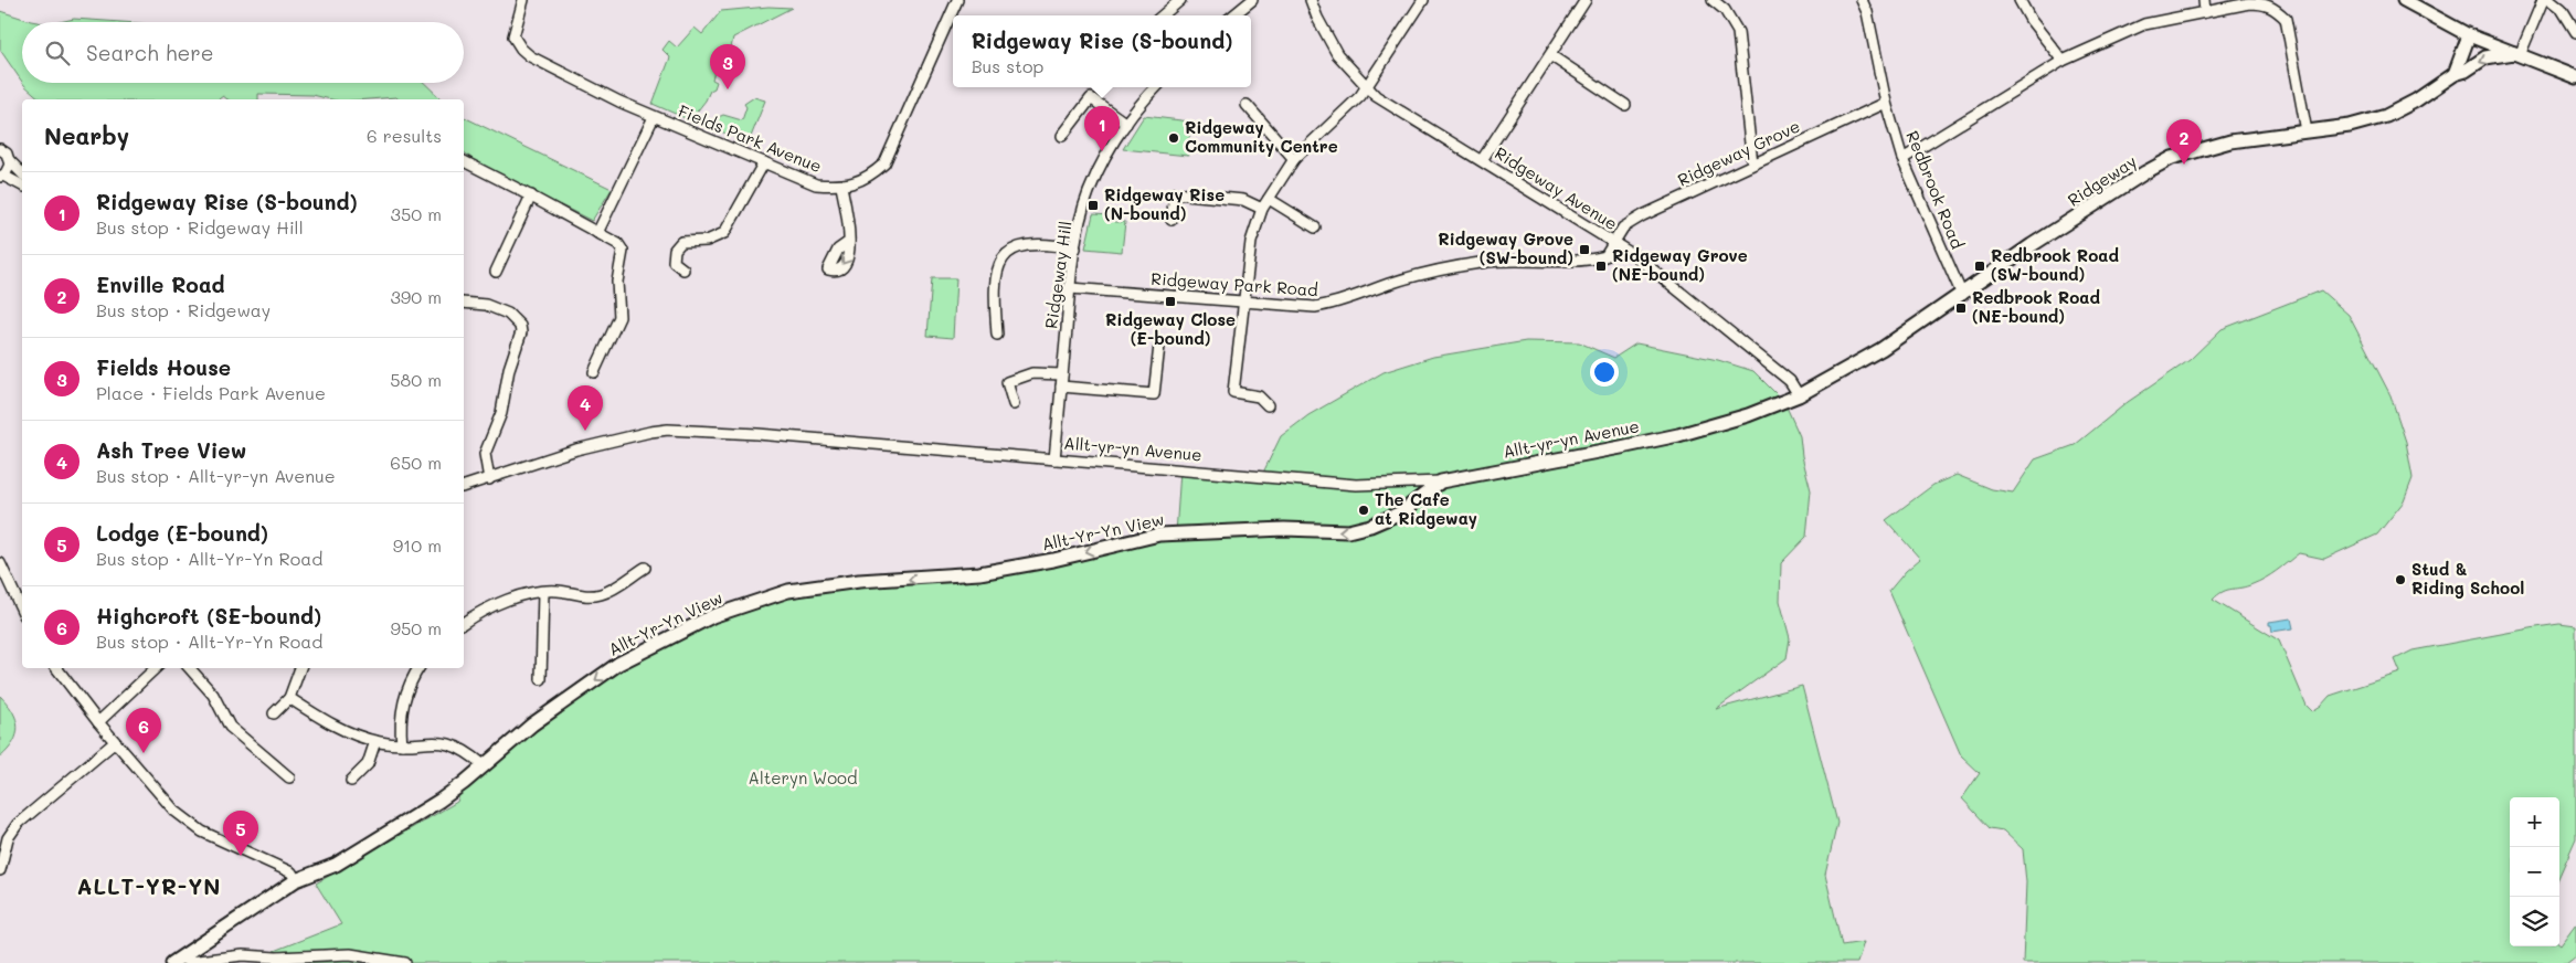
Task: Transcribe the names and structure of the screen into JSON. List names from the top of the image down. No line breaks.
{"streets":{"street":["Fields Park Avenue","Ridgeway Grove","Ridgeway","Ridgeway Avenue","Redbrook Road","Ridgeway Hill","Ridgeway Park Road","Allt-yr-yn Avenue","Allt-Yr-Yn View"]},"crossings":[["Ridgeway Grove","Ridgeway Avenue"],["Ridgeway Grove","Redbrook Road"],["Ridgeway Grove","Ridgeway Park Road"],["Ridgeway","Ridgeway Avenue"],["Ridgeway","Redbrook Road"],["Ridgeway","Allt-yr-yn Avenue"],["Ridgeway Avenue","Ridgeway Park Road"],["Ridgeway Avenue","Allt-yr-yn Avenue"],["Ridgeway Hill","Ridgeway Park Road"],["Ridgeway Hill","Allt-yr-yn Avenue"],["Allt-yr-yn Avenue","Allt-Yr-Yn View"]],"one_way":["Allt-Yr-Yn View"],"districts":["ALLT-YR-YN"],"parks":["Alteryn Wood"],"places":{"other":["Ridgeway Community Centre","The Cafe at Ridgeway","Stud & Riding School"],"transit":["Ridgeway Rise (N-bound)","Ridgeway Grove (SW-bound)","Ridgeway Grove (NE-bound)","Redbrook Road (SW-bound)","Ridgeway Close (E-bound)","Redbrook Road (NE-bound)"]},"page":{"popup":["Ridgeway Rise (S-bound)","Bus stop"],"search":"Search here","pins":["3","1","2","4","6","5"],"heading":["Nearby","6 results"],"list":[{"mark":"1","name":"Ridgeway Rise (S-bound)","note":"Bus stop · Ridgeway Hill","value":"350 m"},{"mark":"2","name":"Enville Road","note":"Bus stop · Ridgeway","value":"390 m"},{"mark":"3","name":"Fields House","note":"Place · Fields Park Avenue","value":"580 m"},{"mark":"4","name":"Ash Tree View","note":"Bus stop · Allt-yr-yn Avenue","value":"650 m"},{"mark":"5","name":"Lodge (E-bound)","note":"Bus stop · Allt-Yr-Yn Road","value":"910 m"},{"mark":"6","name":"Highcroft (SE-bound)","note":"Bus stop · Allt-Yr-Yn Road","value":"950 m"}],"map_buttons":["+","−"]}}
